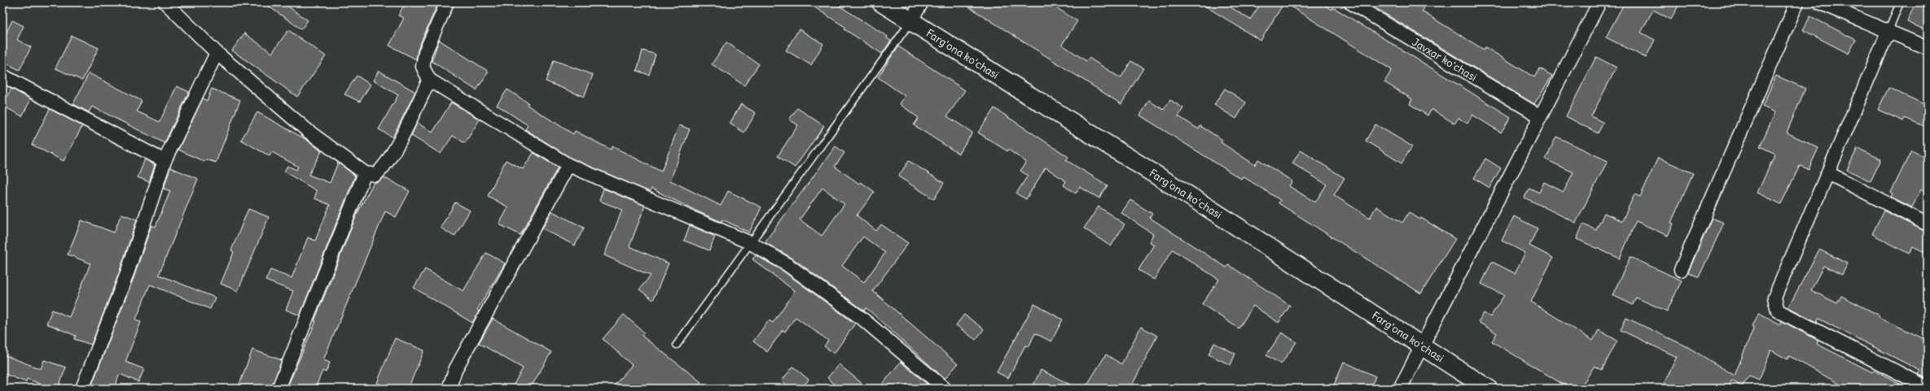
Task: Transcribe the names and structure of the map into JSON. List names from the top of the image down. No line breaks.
{"streets":{"street":["Fargʻona koʻchasi","Javxar koʻchasi"]}}
